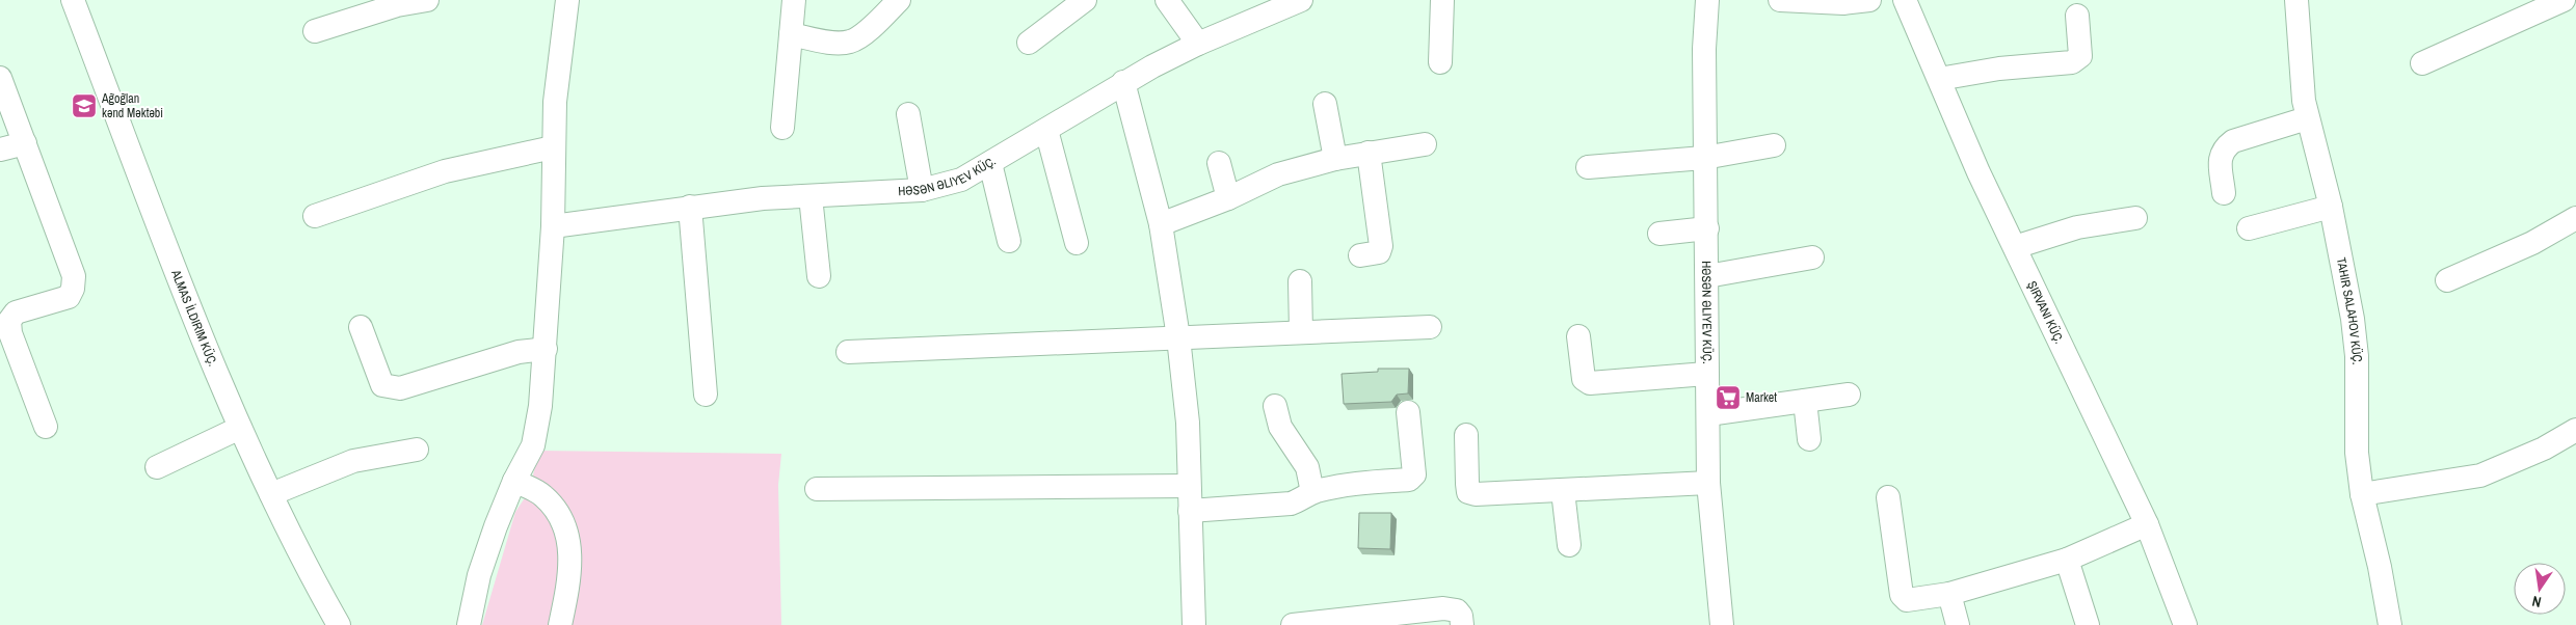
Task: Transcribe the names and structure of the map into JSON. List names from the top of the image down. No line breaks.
{"streets":{"street":["HƏSƏN ƏLIYEV KÜÇ.","ŞIRVANI KÜÇ.","TAHIR SALAHOV KÜÇ."]},"places":{"school or university":["Ağoğlan kənd Məktəbi"],"supermarket":["Market"]},"north":"bottom"}
